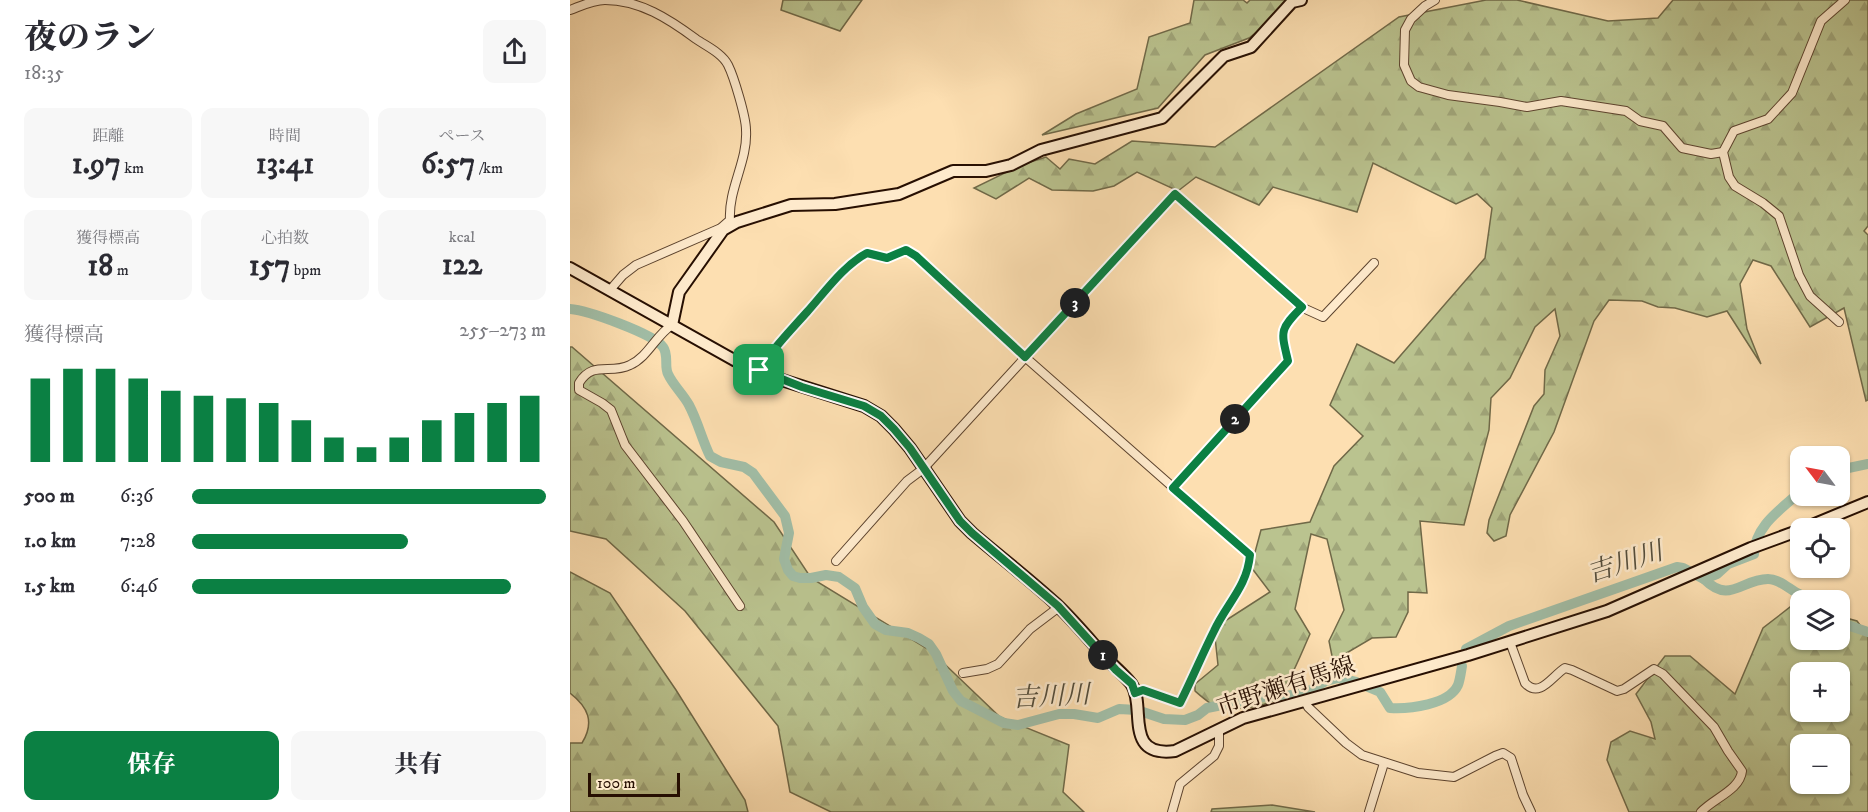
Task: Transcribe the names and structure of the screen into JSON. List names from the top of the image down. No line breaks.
{"streets":{"main road":["市野瀬有馬線"]},"water":["吉川川"],"scale_bar":"100 m","north":"top left","page":{"heading":["夜のラン","18:35"],"stats":[["距離","1.97 km"],["時間","13:41"],["ペース","6:57 /km"],["獲得標高","18 m"],["心拍数","157 bpm"],["kcal","122"]],"pins":["3","2","1"],"chart":["獲得標高","255–273 m"],"map_buttons":["+","−"],"list":[{"name":"500 m","note":"6:36"},{"name":"1.0 km","note":"7:28"},{"name":"1.5 km","note":"6:46"}],"buttons":["保存","共有"],"scale":"100 m"}}
